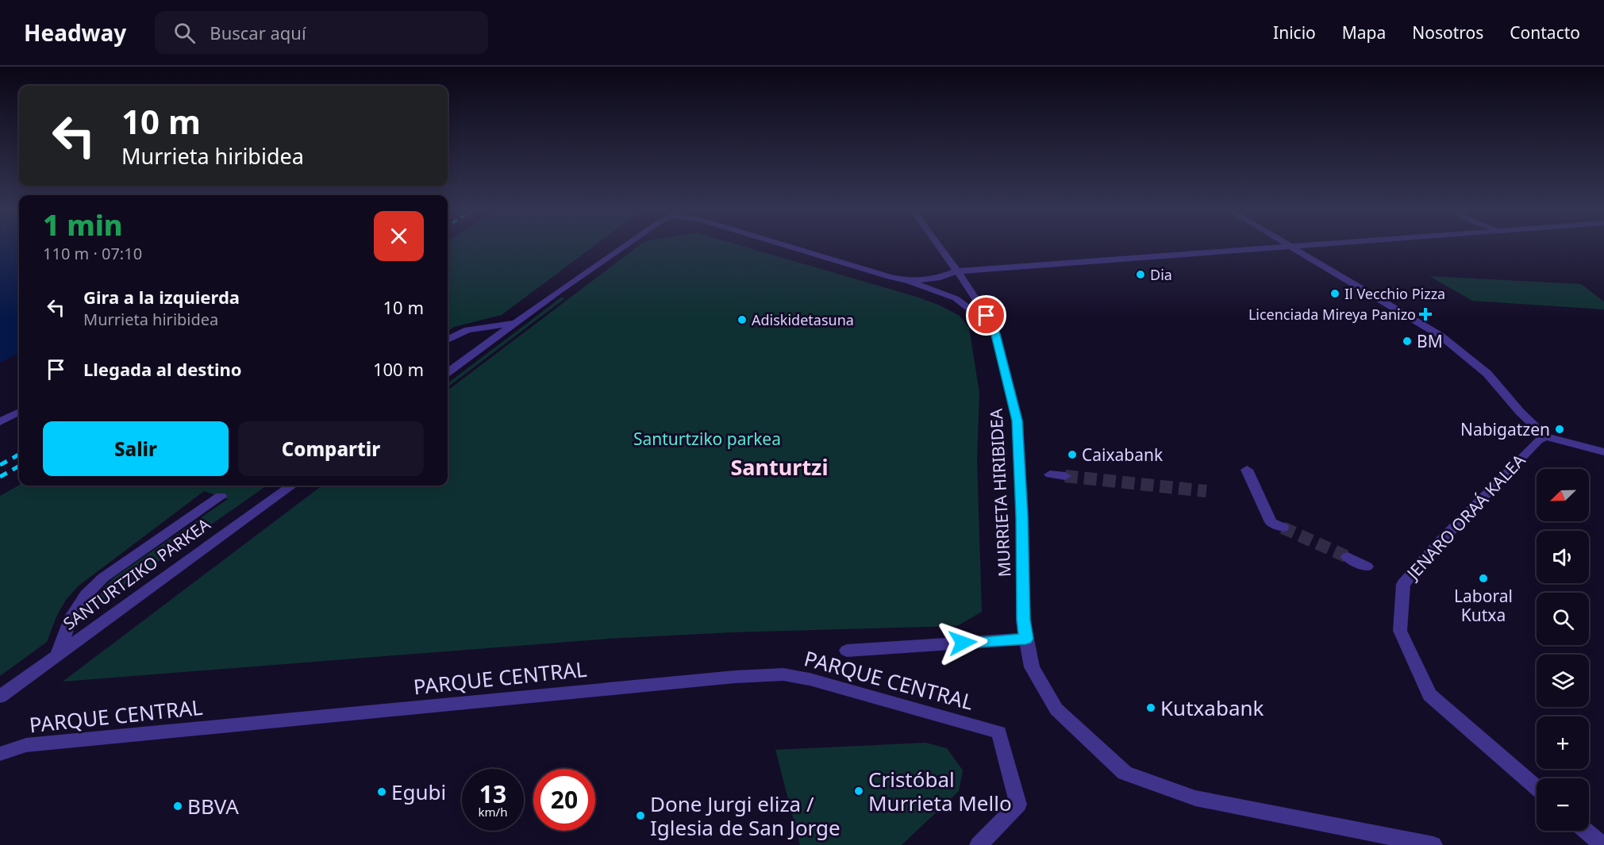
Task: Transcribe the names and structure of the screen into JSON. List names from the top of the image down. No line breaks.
{"streets":{"street":["MURRIETA HIRIBIDEA","JENARO ORAÁ KALEA","SANTURTZIKO PARKEA","PARQUE CENTRAL"]},"districts":["Santurtzi"],"parks":["Santurtziko parkea"],"places":{"other":["Dia","Il Vecchio Pizza","Adiskidetasuna","BM","Nabigatzen","Caixabank","Laboral Kutxa","Kutxabank","Cristóbal Murrieta Mello","Egubi","BBVA","Done Jurgi eliza / Iglesia de San Jorge"],"health":["Licenciada Mireya Panizo"]},"north":"bottom left","page":{"header":"Headway","search":"Buscar aquí","nav":["Inicio","Mapa","Nosotros","Contacto"],"turn":["10 m","Murrieta hiribidea"],"heading":["1 min","110 m · 07:10"],"list":[{"name":"Gira a la izquierda","note":"Murrieta hiribidea","value":"10 m"},{"name":"Llegada al destino","value":"100 m"}],"buttons":["Salir","Compartir"],"map_buttons":["+","−"],"speed":"13 km/h","limit":"20"}}
